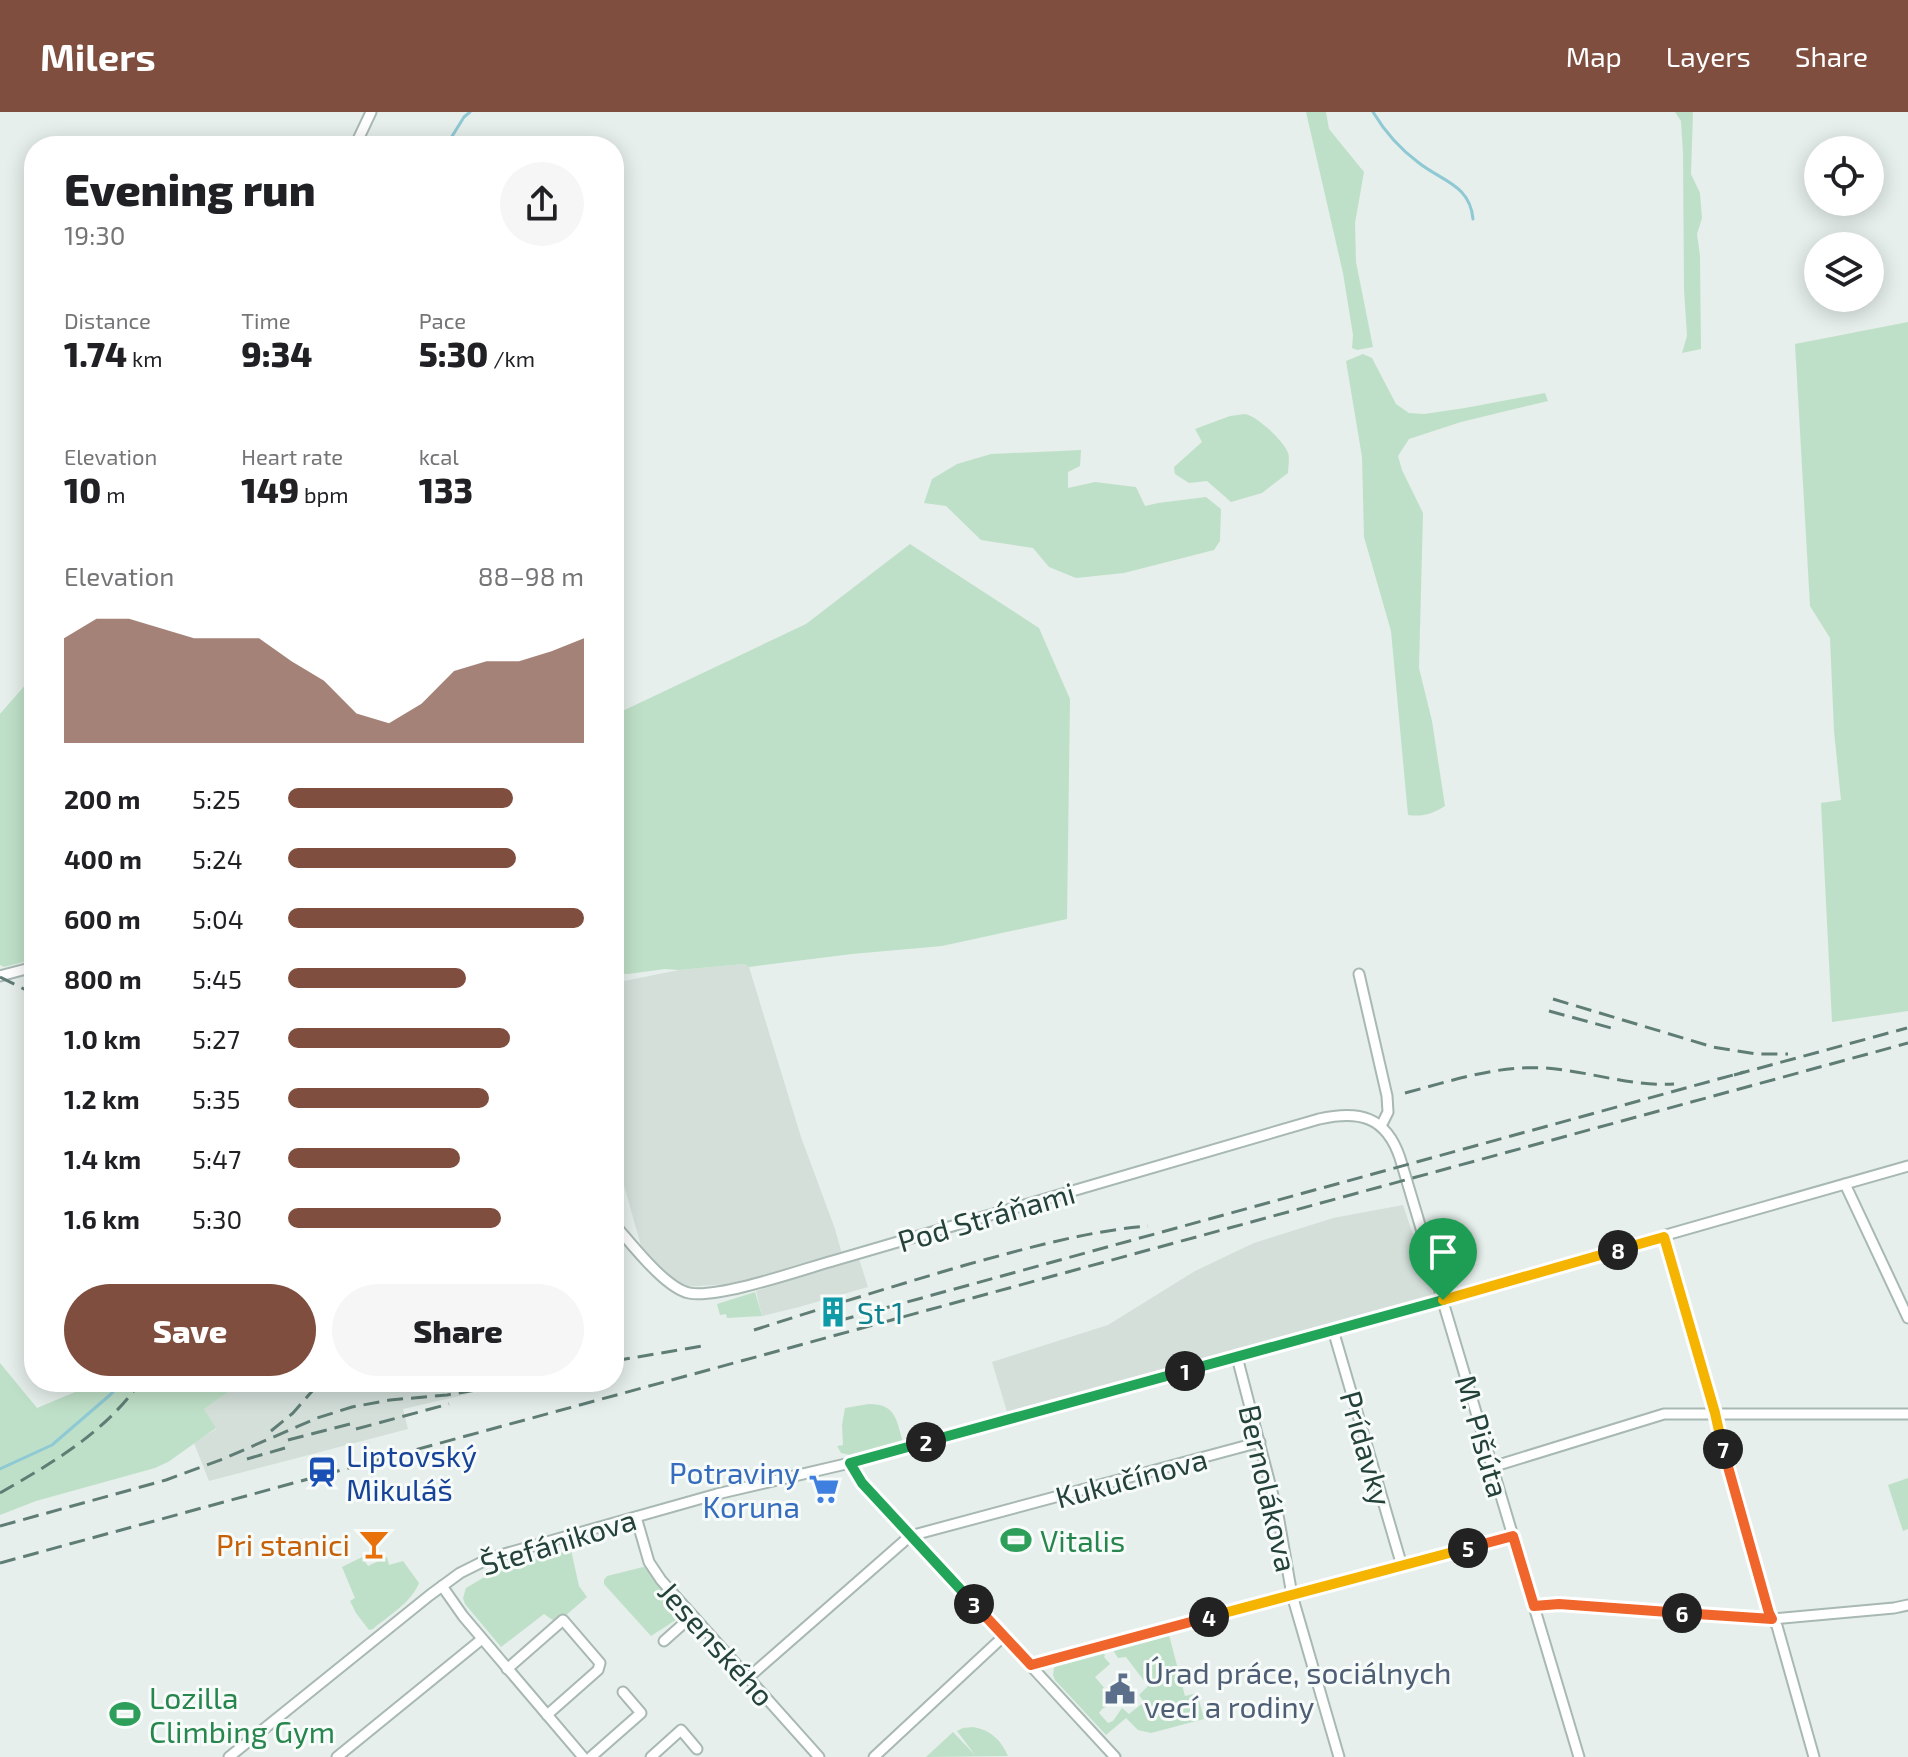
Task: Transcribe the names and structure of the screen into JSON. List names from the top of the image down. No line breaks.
{"streets":{"street":["Pod Stráňami","M. Pišúta","Prídavky","Kukučínova","Bernolákova","Štefánikova","Jesenského"]},"crossings":[["M. Pišúta","Štefánikova"],["Prídavky","Štefánikova"],["Kukučínova","Bernolákova"],["Bernolákova","Štefánikova"],["Štefánikova","Jesenského"]],"places":{"building":["St 1"],"station":["Liptovský Mikuláš"],"supermarket":["Potraviny Koruna"],"sports":["Vitalis","Lozilla Climbing Gym"],"bar":["Pri stanici"],"public building":["Úrad práce, sociálnych vecí a rodiny"]},"page":{"header":"Milers","nav":["Map","Layers","Share"],"heading":["Evening run","19:30"],"stats":[["Distance","1.74 km"],["Time","9:34"],["Pace","5:30 /km"],["Elevation","10 m"],["Heart rate","149 bpm"],["kcal","133"]],"chart":["Elevation","88–98 m"],"list":[{"name":"200 m","note":"5:25"},{"name":"400 m","note":"5:24"},{"name":"600 m","note":"5:04"},{"name":"800 m","note":"5:45"},{"name":"1.0 km","note":"5:27"},{"name":"1.2 km","note":"5:35"},{"name":"1.4 km","note":"5:47"},{"name":"1.6 km","note":"5:30"}],"pins":["8","1","2","7","5","3","6","4"],"buttons":["Save","Share"]}}
